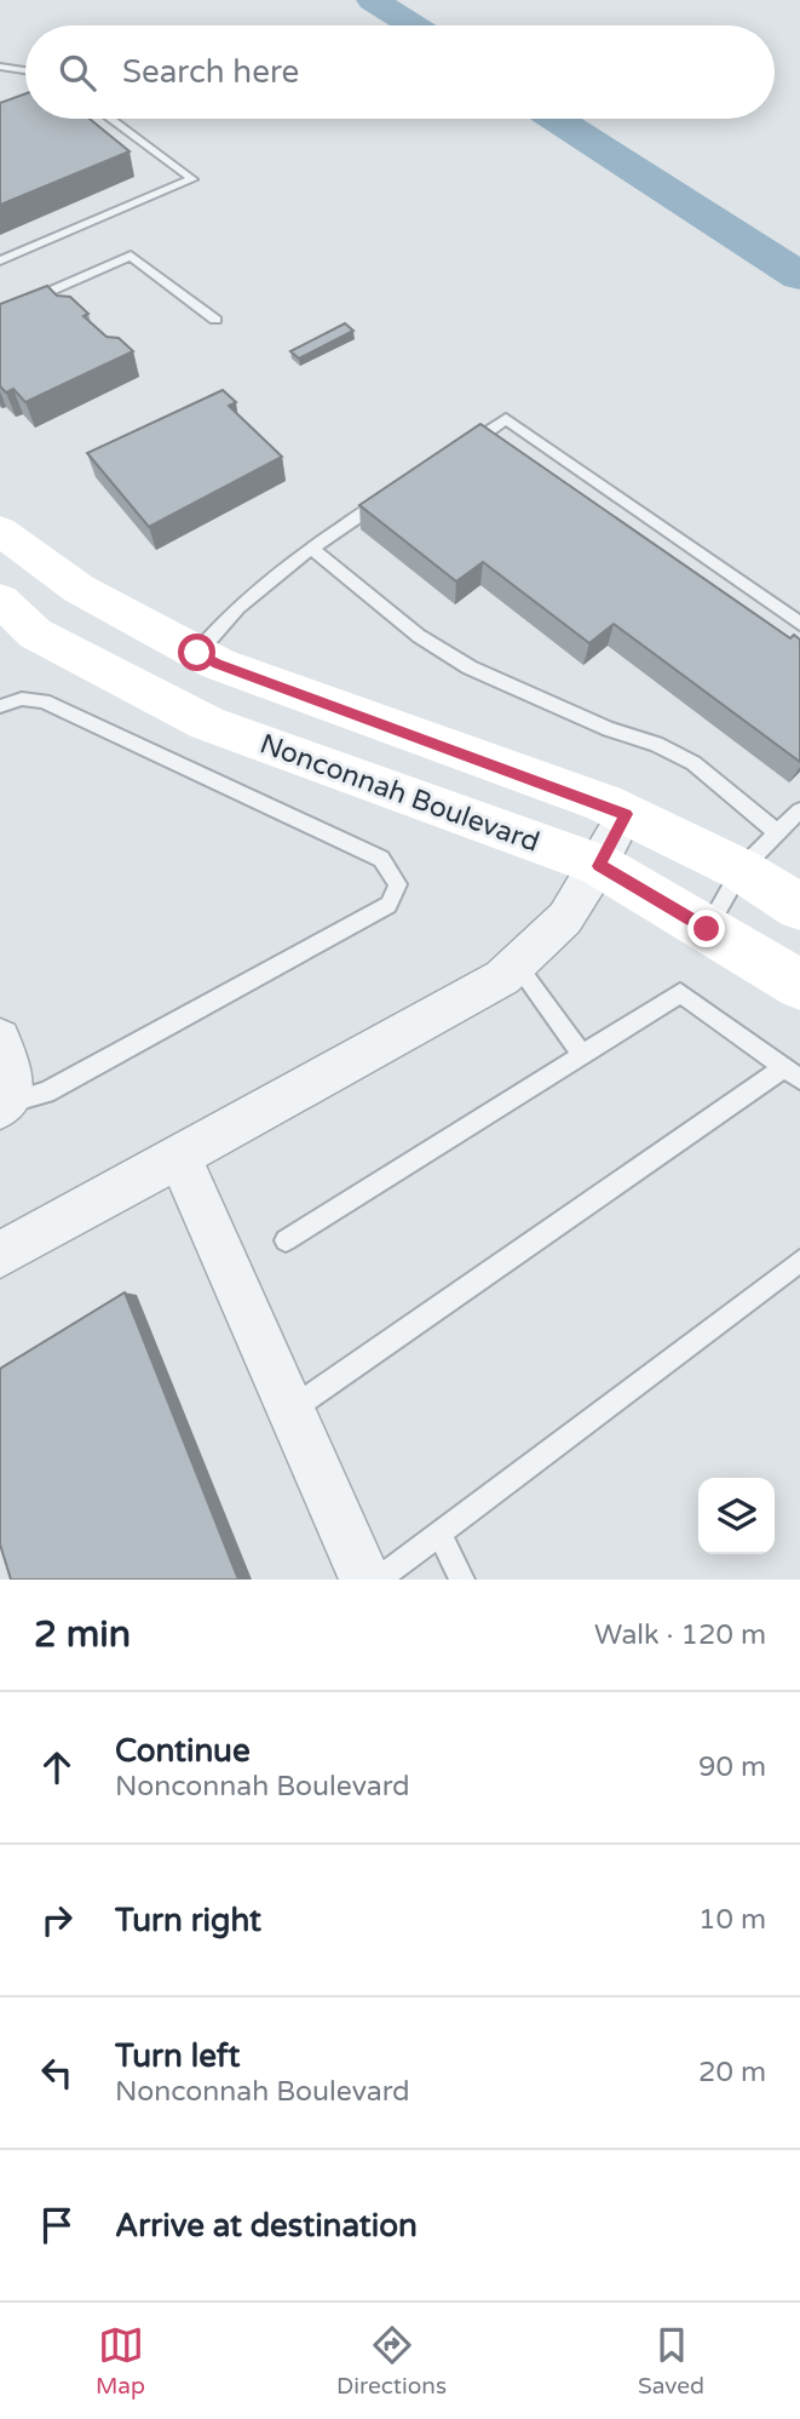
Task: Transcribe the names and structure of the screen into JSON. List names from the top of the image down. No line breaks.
{"streets":{"street":["Nonconnah Boulevard"]},"page":{"search":"Search here","heading":["2 min","Walk · 120 m"],"list":[["Continue","Nonconnah Boulevard","90 m"],["Turn right","10 m"],["Turn left","Nonconnah Boulevard","20 m"],"Arrive at destination"],"nav":["Map","Directions","Saved"]}}
